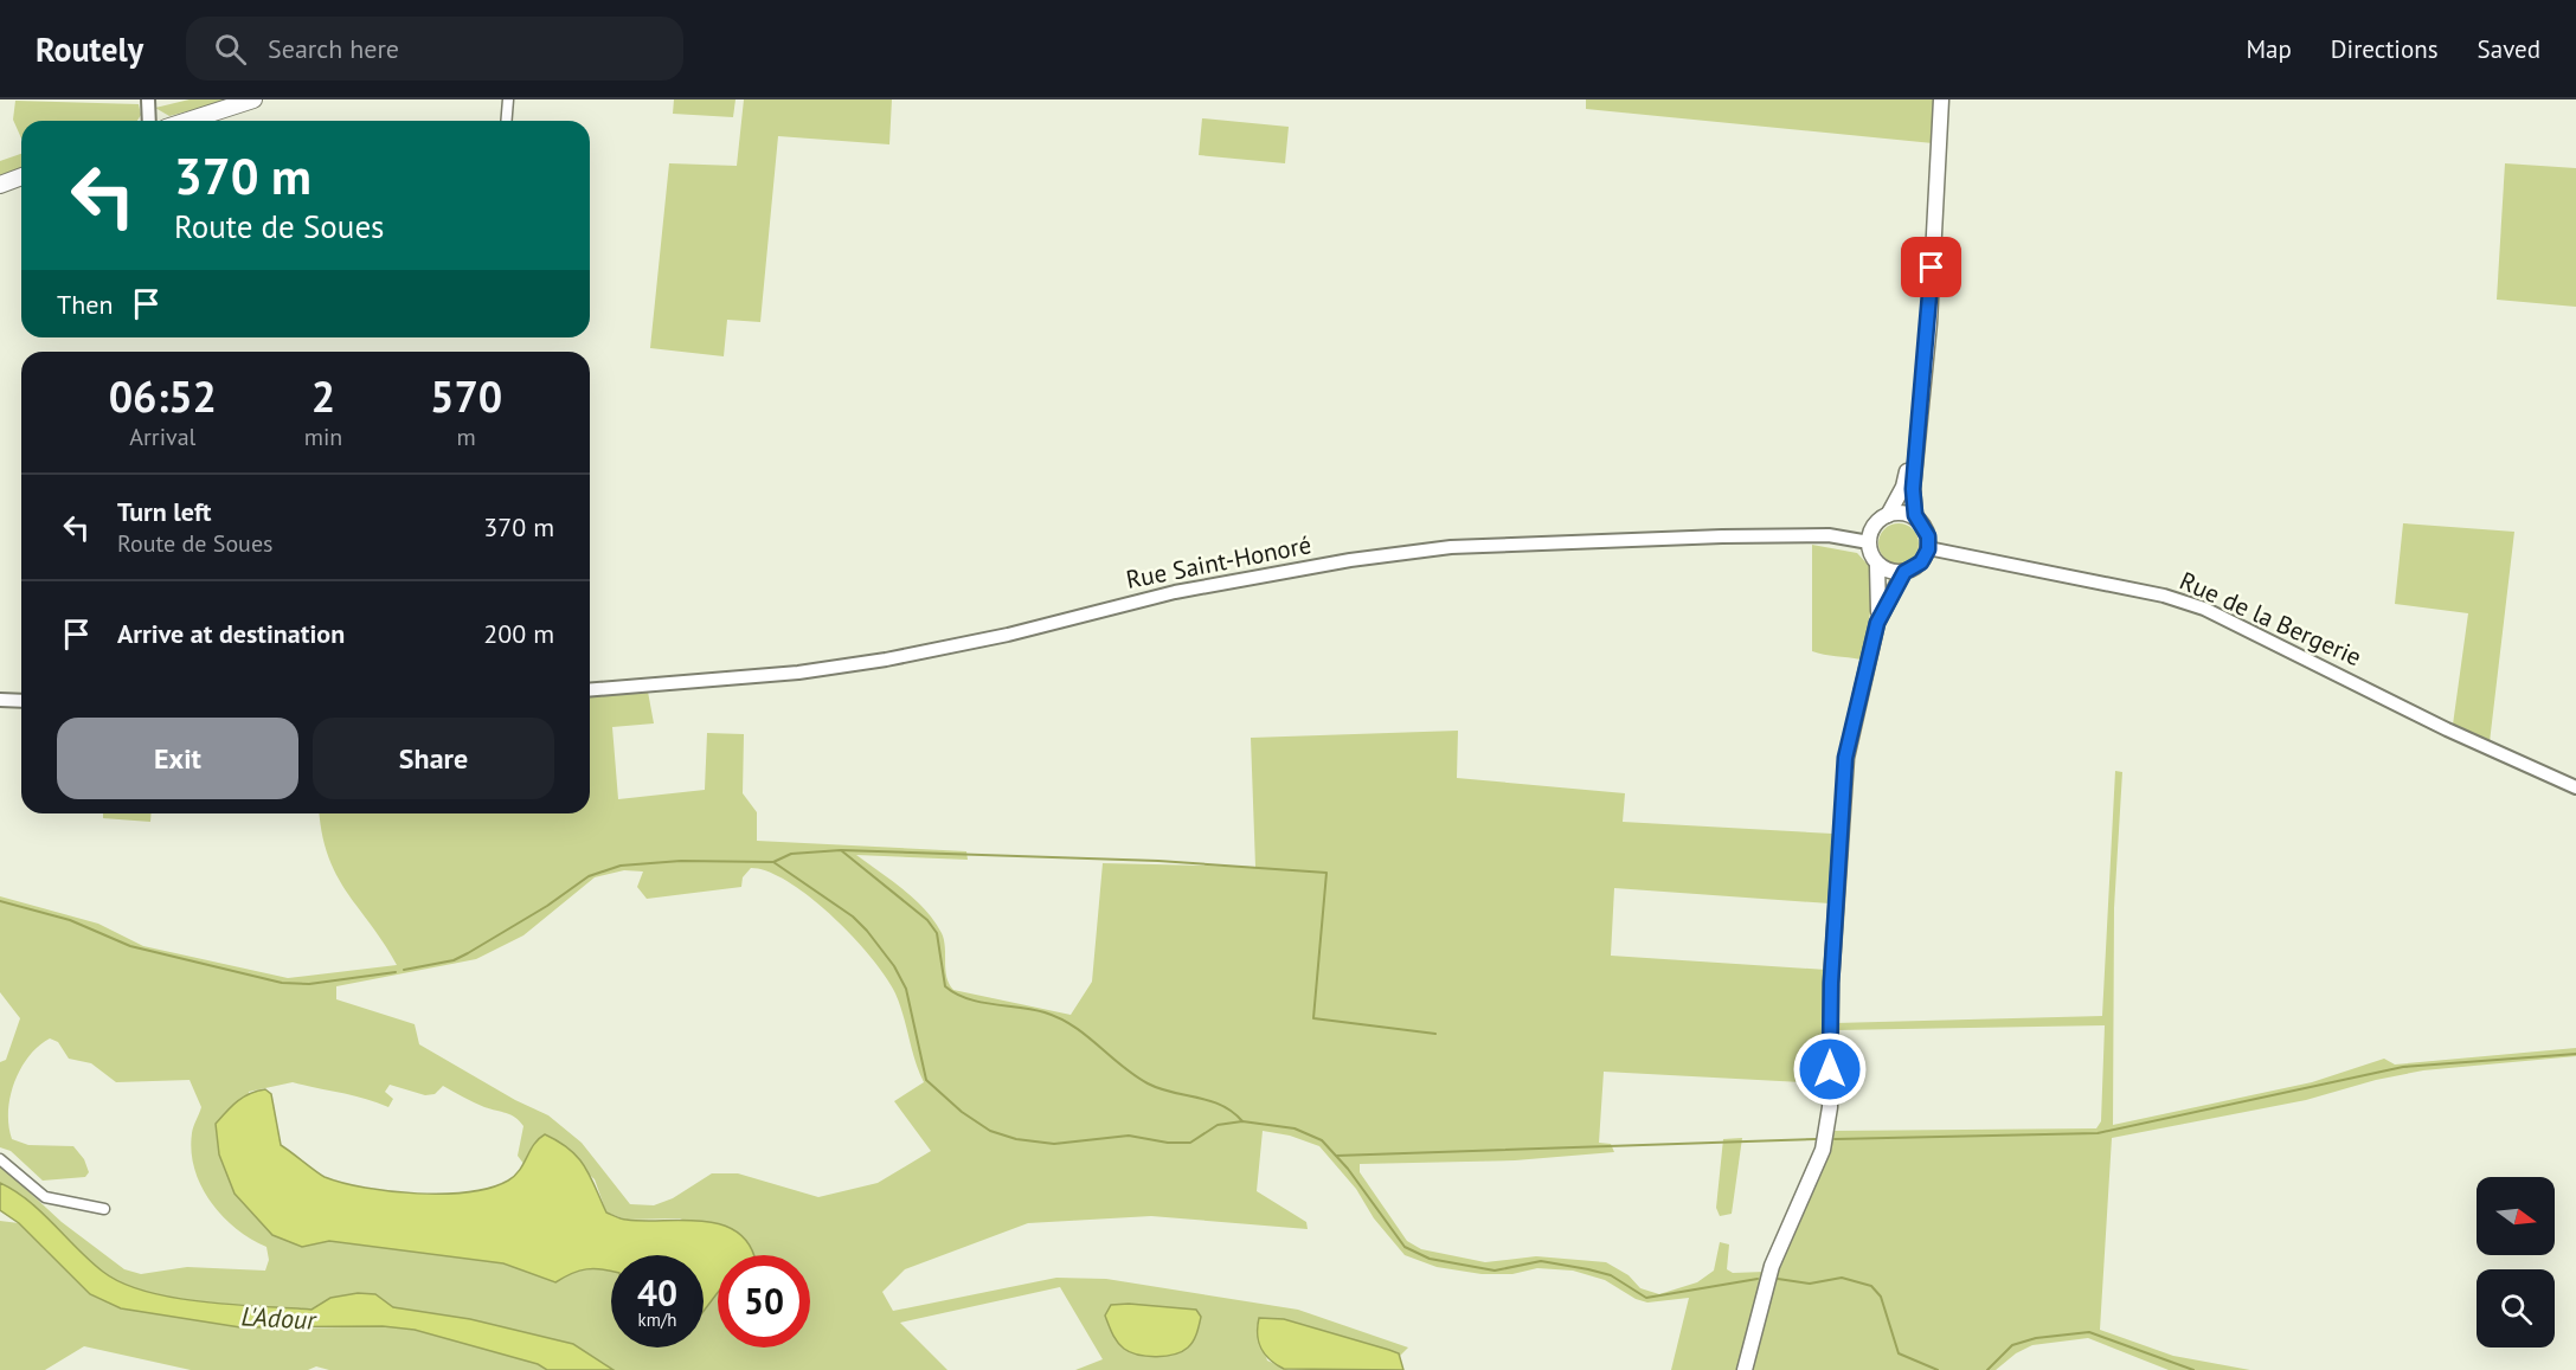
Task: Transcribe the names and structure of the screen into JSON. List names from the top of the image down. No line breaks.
{"streets":{"street":["Rue Saint-Honoré","Rue de la Bergerie"]},"crossings":[["Rue Saint-Honoré","Rue de la Bergerie"]],"water":["L'Adour"],"north":"right","page":{"header":"Routely","search":"Search here","nav":["Map","Directions","Saved"],"turn":["370 m","Route de Soues"],"then":"Then","eta":["06:52","Arrival","2","min","570","m"],"list":[{"name":"Turn left","note":"Route de Soues","value":"370 m"},{"name":"Arrive at destination","value":"200 m"}],"buttons":["Exit","Share"],"speed":"40 km/h","limit":"50"}}
